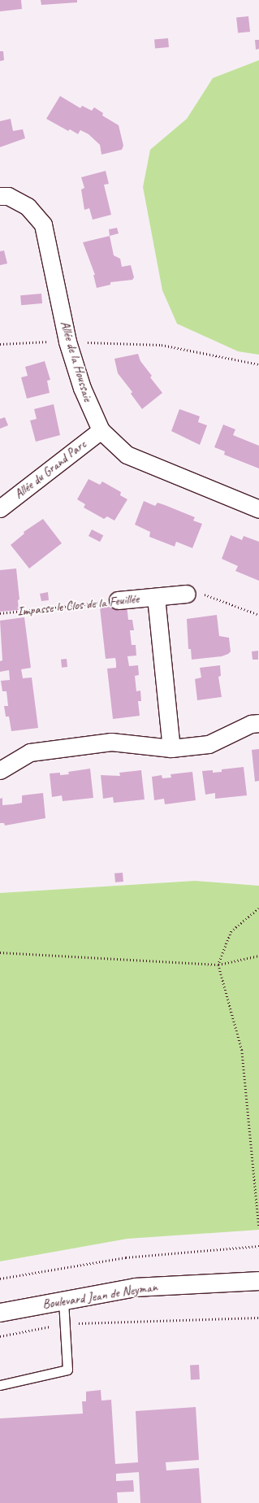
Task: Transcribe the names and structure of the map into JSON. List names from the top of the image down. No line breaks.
{"streets":{"street":["Allée de la Houssaie","Allée du Grand Parc","Impasse le Clos de la Feuillée","Boulevard Jean de Neyman"]},"crossings":[["Allée de la Houssaie","Allée du Grand Parc"]]}
